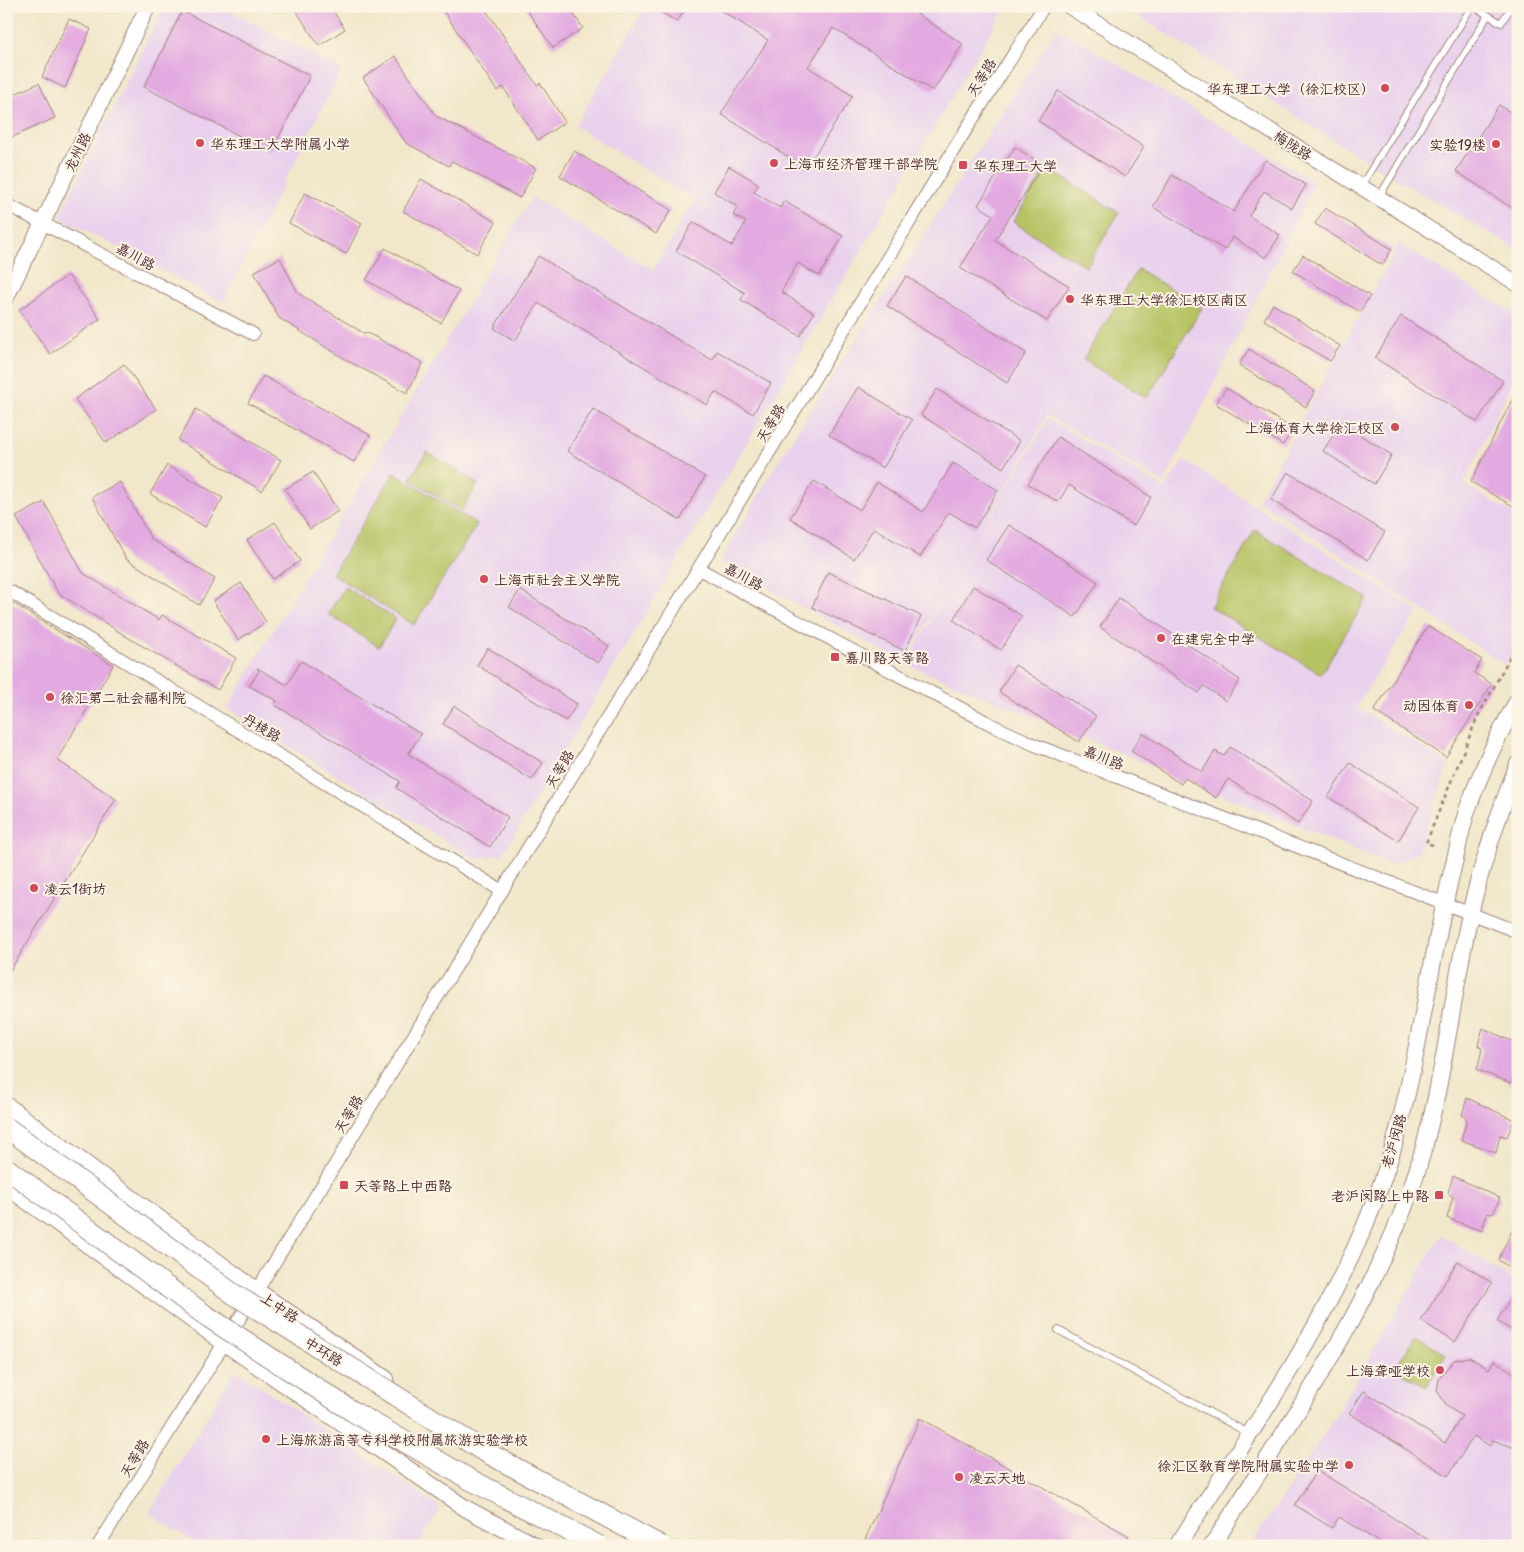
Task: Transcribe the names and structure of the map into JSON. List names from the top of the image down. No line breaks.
{"streets":{"highway":["中环路"],"main road":["老沪闵路","上中路"],"street":["天等路","梅陇路","龙州路","嘉川路","丹棱路"]},"crossings":[["天等路","嘉川路"],["天等路","丹棱路"],["天等路","上中路"],["龙州路","嘉川路"],["嘉川路","老沪闵路"]],"places":{"other":["华东理工大学（徐汇校区）","华东理工大学附属小学","实验19楼","上海市经济管理干部学院","华东理工大学徐汇校区南区","上海体育大学徐汇校区","上海市社会主义学院","在建完全中学","徐汇第二社会福利院","动因体育","凌云1街坊","上海聋哑学校","上海旅游高等专科学校附属旅游实验学校","徐汇区教育学院附属实验中学","凌云天地"],"transit":["华东理工大学","嘉川路天等路","天等路上中西路","老沪闵路上中路"]}}
